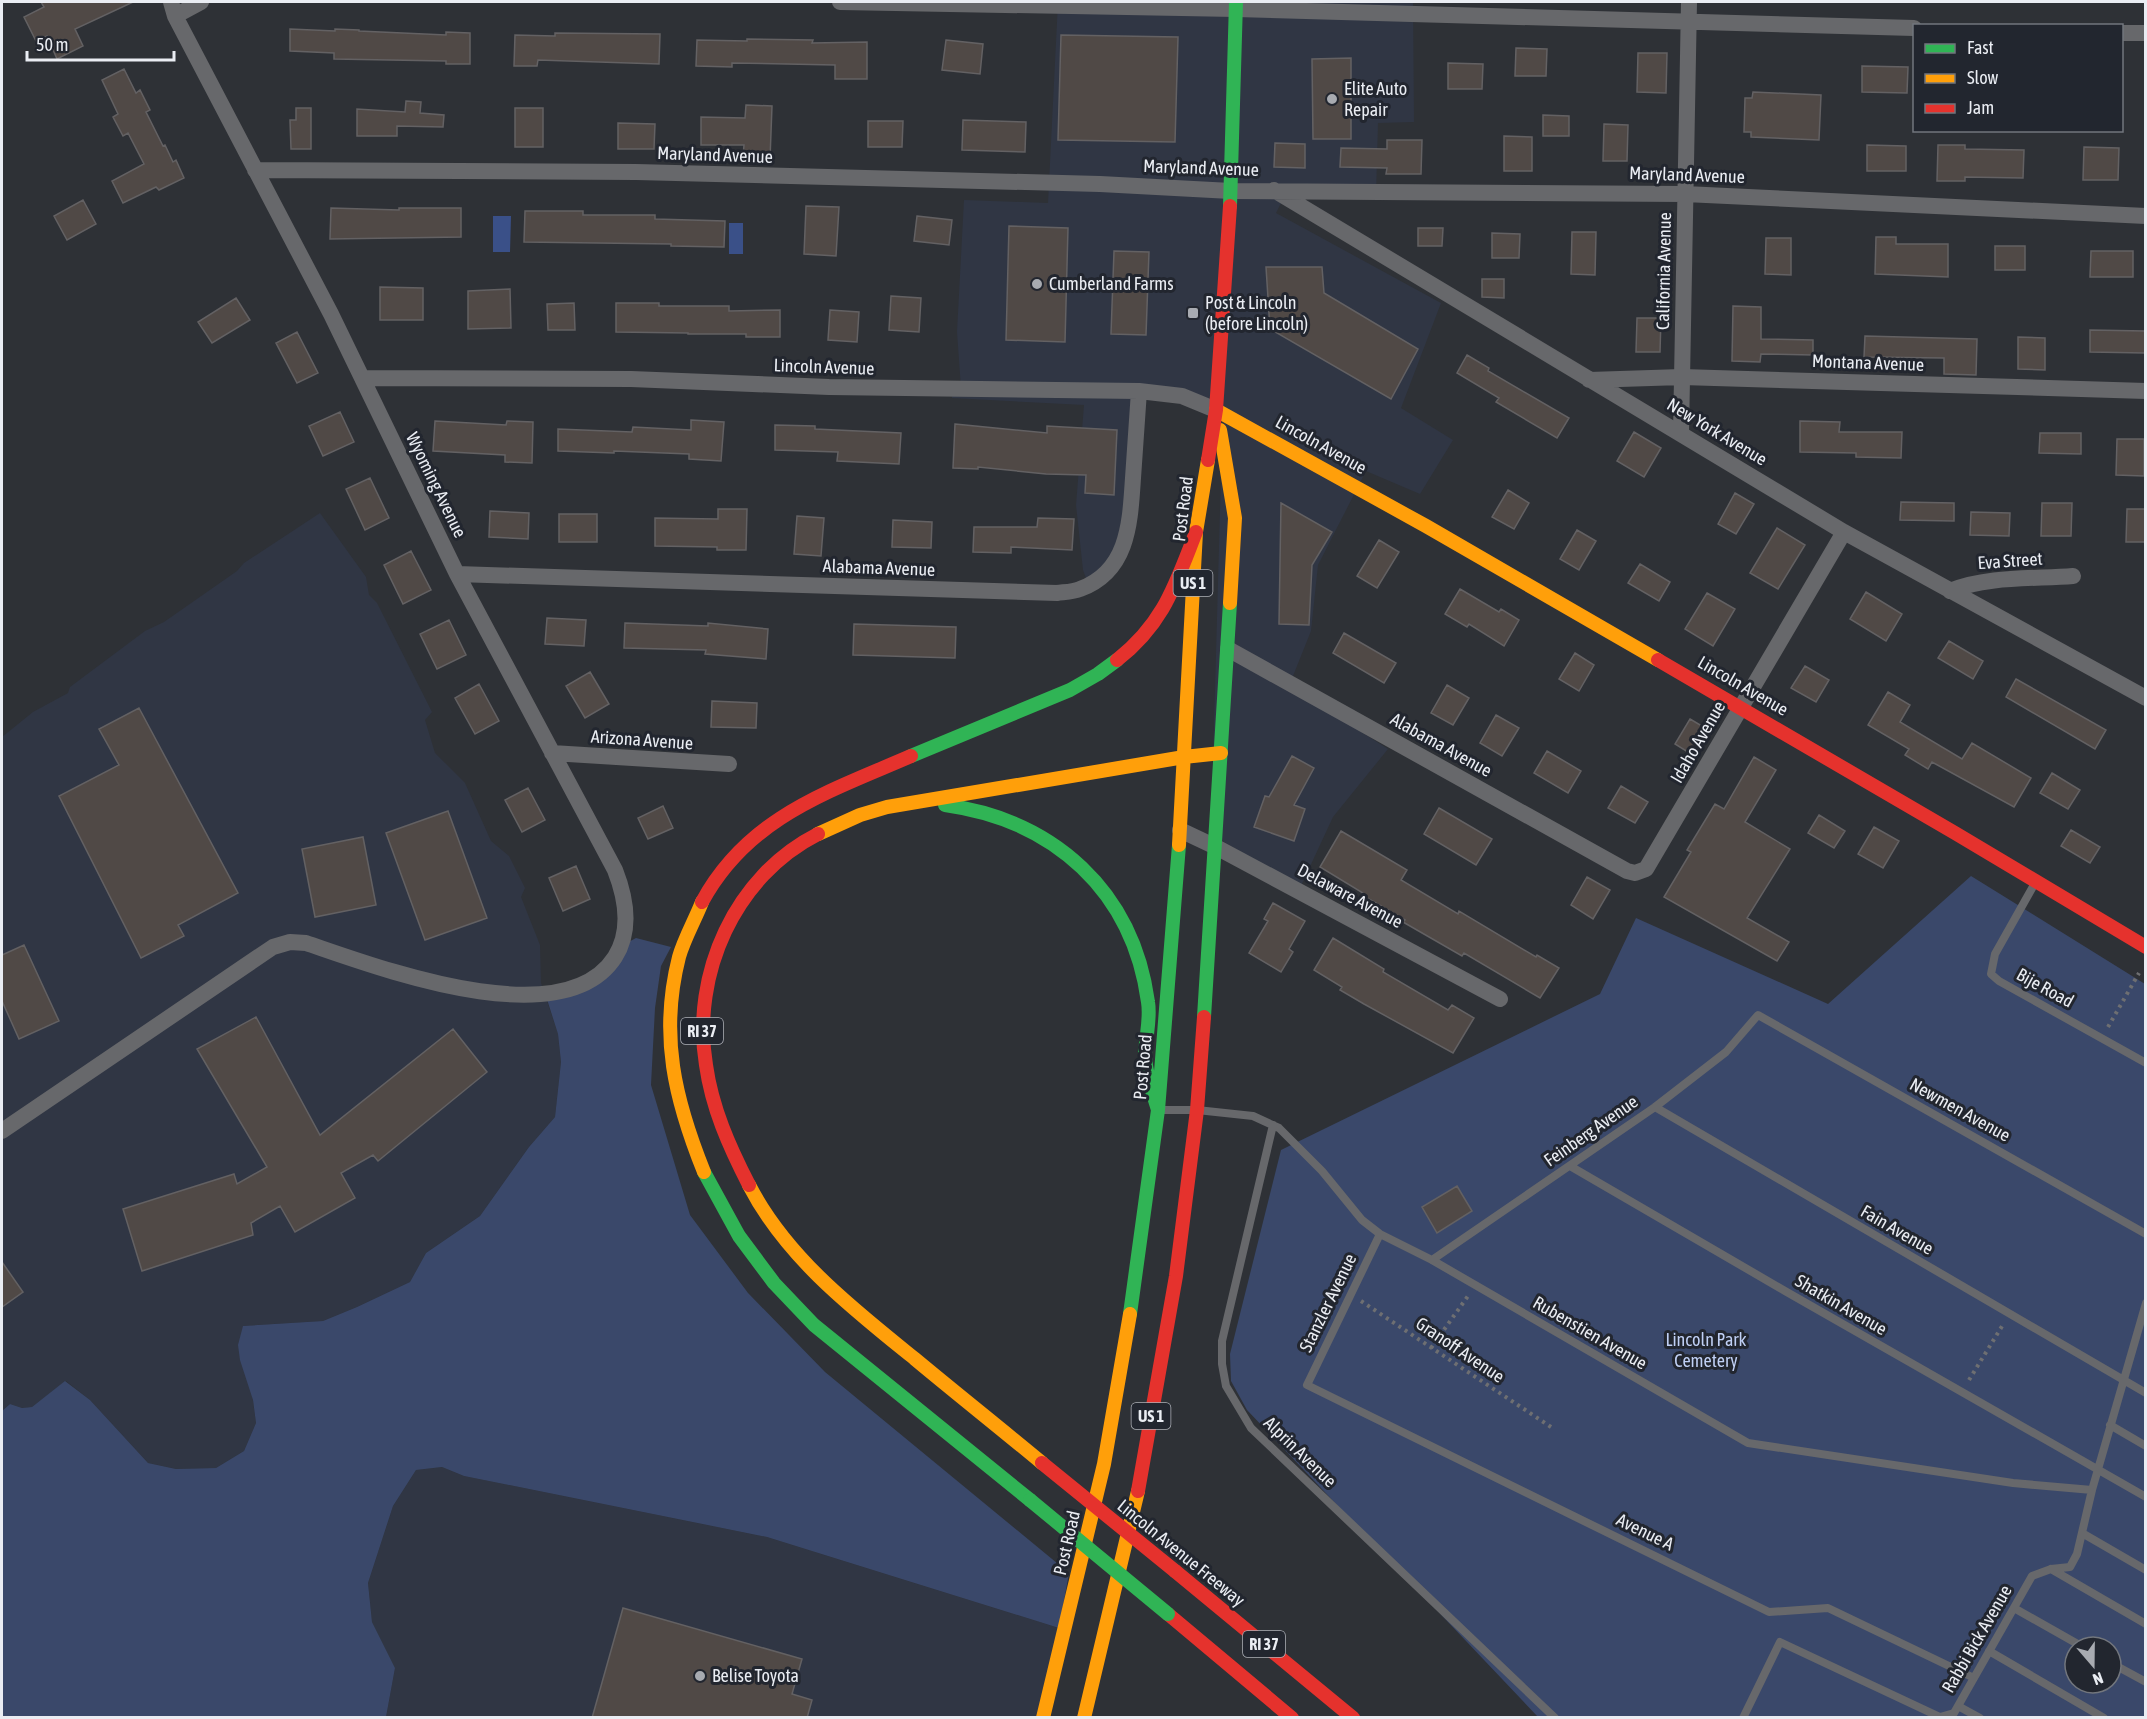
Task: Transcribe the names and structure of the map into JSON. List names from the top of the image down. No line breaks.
{"streets":{"main road":["Lincoln Avenue","Post Road","US 1","RI 37","Lincoln Avenue Freeway"],"street":["Maryland Avenue","California Avenue","Montana Avenue","New York Avenue","Wyoming Avenue","Eva Street","Alabama Avenue","Arizona Avenue","Idaho Avenue","Delaware Avenue"],"lane":["Bije Road","Newmen Avenue","Feinberg Avenue","Fain Avenue","Stanzler Avenue","Shatkin Avenue","Rubenstien Avenue","Alprin Avenue","Avenue A","Rabbi Bick Avenue"],"path":["Granoff Avenue"]},"crossings":[["Maryland Avenue","California Avenue"],["Maryland Avenue","New York Avenue"],["Maryland Avenue","Wyoming Avenue"],["Maryland Avenue","Post Road"],["California Avenue","Montana Avenue"],["California Avenue","New York Avenue"],["Montana Avenue","New York Avenue"],["Lincoln Avenue","Wyoming Avenue"],["Lincoln Avenue","Post Road"],["Lincoln Avenue","Alabama Avenue"],["Lincoln Avenue","Idaho Avenue"],["Lincoln Avenue","Bije Road"],["New York Avenue","Eva Street"],["New York Avenue","Idaho Avenue"],["Wyoming Avenue","Alabama Avenue"],["Wyoming Avenue","Arizona Avenue"],["Post Road","Alabama Avenue"],["Post Road","Delaware Avenue"],["Post Road","Rubenstien Avenue"],["Alabama Avenue","Idaho Avenue"],["Newmen Avenue","Feinberg Avenue"],["Feinberg Avenue","Fain Avenue"],["Feinberg Avenue","Shatkin Avenue"],["Feinberg Avenue","Rubenstien Avenue"],["Fain Avenue","Rabbi Bick Avenue"],["Stanzler Avenue","Rubenstien Avenue"],["Stanzler Avenue","Granoff Avenue"],["Stanzler Avenue","Avenue A"],["Shatkin Avenue","Rabbi Bick Avenue"],["Rubenstien Avenue","Alprin Avenue"],["Rubenstien Avenue","Rabbi Bick Avenue"],["Avenue A","Rabbi Bick Avenue"]],"parks":["Lincoln Park Cemetery"],"places":{"other":["Elite Auto Repair","Cumberland Farms","Belise Toyota"],"transit":["Post & Lincoln (before Lincoln)"]},"legend":["Fast","Slow","Jam"],"scale_bar":"50 m","north":"bottom"}
